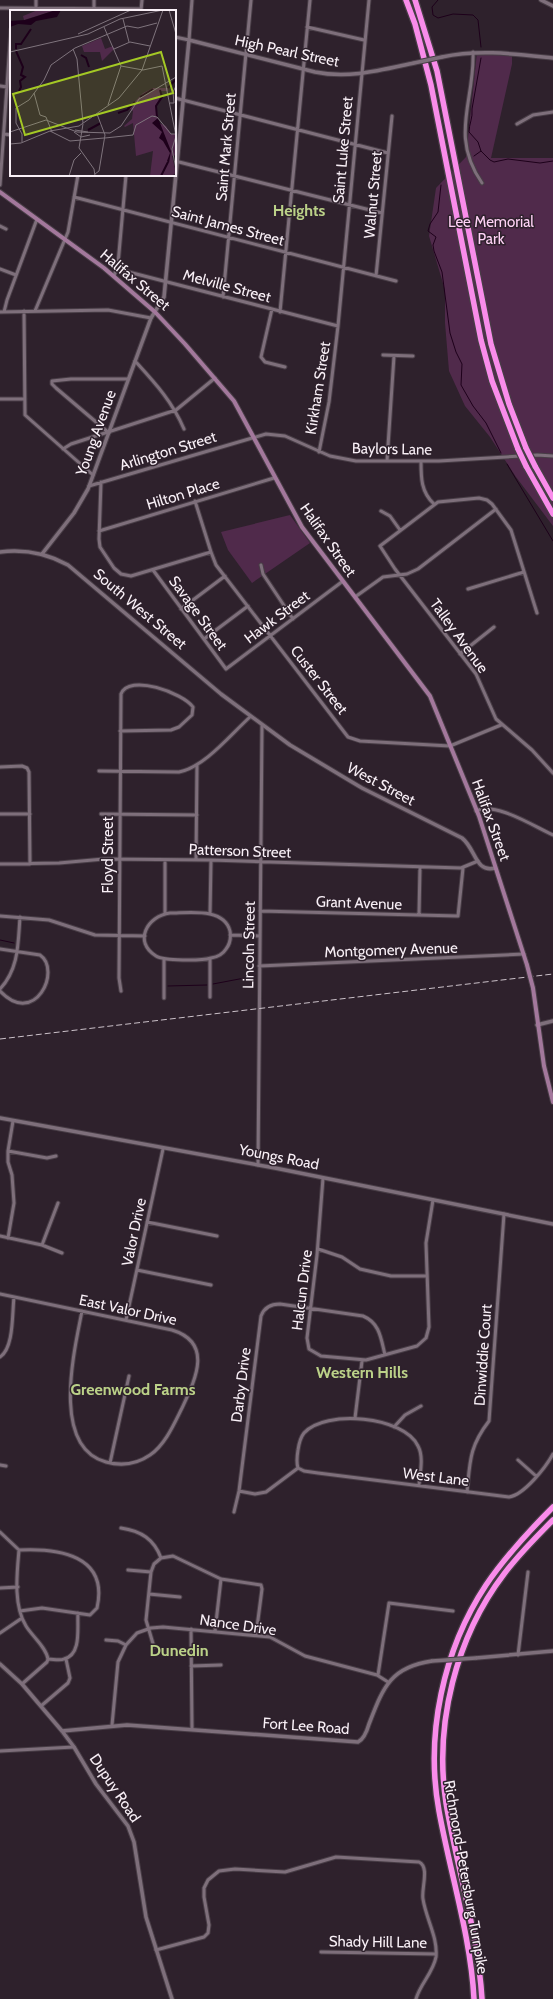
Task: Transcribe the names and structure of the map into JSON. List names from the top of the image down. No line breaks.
{"streets":{"highway":["Richmond-Petersburg Turnpike"],"main road":["Halifax Street"],"street":["High Pearl Street","Saint Mark Street","Saint Luke Street","Walnut Street","Saint James Street","Melville Street","Kirkham Street","Young Avenue","Baylors Lane","Arlington Street","Hilton Place","South West Street","Savage Street","Hawk Street","Talley Avenue","Custer Street","West Street","Patterson Street","Floyd Street","Grant Avenue","Lincoln Street","Montgomery Avenue","Youngs Road","Valor Drive","Halcun Drive","East Valor Drive","Dinwiddie Court","Darby Drive","West Lane","Nance Drive","Fort Lee Road","Dupuy Road","Shady Hill Lane"]},"crossings":[["High Pearl Street","Saint Mark Street"],["High Pearl Street","Saint Luke Street"],["High Pearl Street","Young Avenue"],["Saint Mark Street","Saint James Street"],["Saint Mark Street","Melville Street"],["Saint Luke Street","Saint James Street"],["Saint Luke Street","Melville Street"],["Saint Luke Street","Kirkham Street"],["Walnut Street","Saint James Street"],["Saint James Street","Young Avenue"],["Halifax Street","Young Avenue"],["Halifax Street","Baylors Lane"],["Halifax Street","Arlington Street"],["Halifax Street","Hilton Place"],["Halifax Street","Hawk Street"],["Halifax Street","Custer Street"],["Halifax Street","Montgomery Avenue"],["Melville Street","Kirkham Street"],["Melville Street","Young Avenue"],["Kirkham Street","Baylors Lane"],["Young Avenue","Arlington Street"],["Young Avenue","South West Street"],["Baylors Lane","Arlington Street"],["Hilton Place","Custer Street"],["South West Street","West Street"],["Savage Street","Hawk Street"],["Hawk Street","Custer Street"],["Talley Avenue","Custer Street"],["West Street","Patterson Street"],["West Street","Lincoln Street"],["Patterson Street","Floyd Street"],["Patterson Street","Grant Avenue"],["Patterson Street","Lincoln Street"],["Grant Avenue","Lincoln Street"],["Lincoln Street","Montgomery Avenue"],["Lincoln Street","Youngs Road"],["Youngs Road","Valor Drive"],["Youngs Road","Halcun Drive"],["Youngs Road","Dinwiddie Court"],["Valor Drive","East Valor Drive"],["Halcun Drive","Darby Drive"],["Dinwiddie Court","West Lane"],["Nance Drive","Fort Lee Road"],["Fort Lee Road","Dupuy Road"]],"districts":["Heights","Western Hills","Greenwood Farms","Dunedin"],"parks":["Lee Memorial Park"]}
